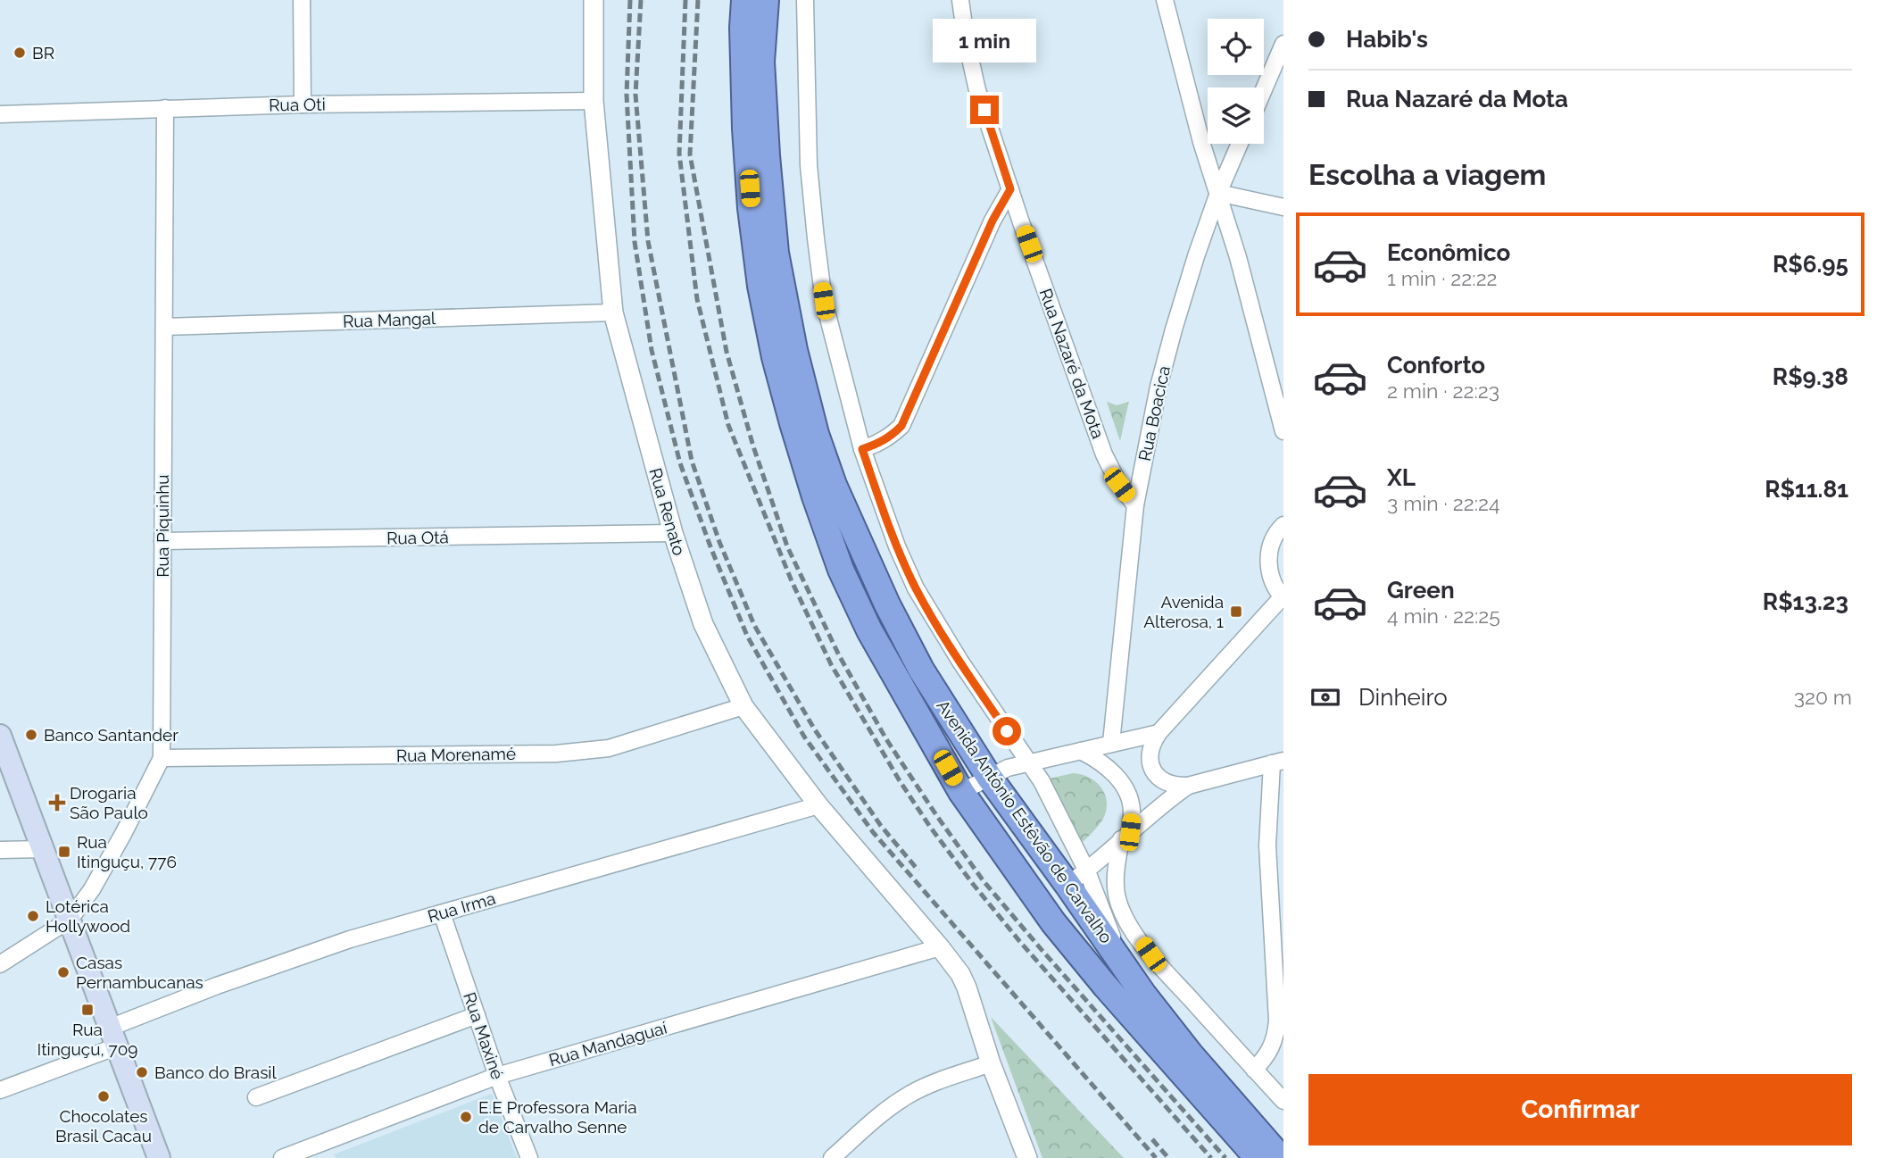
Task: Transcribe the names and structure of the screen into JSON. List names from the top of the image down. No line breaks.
{"streets":{"highway":["Avenida Antônio Estêvão de Carvalho"],"street":["Rua Oti","Rua Mangal","Rua Nazaré da Mota","Rua Boacica","Rua Renato","Rua Piquinhu","Rua Otá","Rua Morenamé","Rua Irma","Rua Maxiné","Rua Mandaguaí"]},"crossings":[["Rua Oti","Rua Renato"],["Rua Oti","Rua Piquinhu"],["Rua Mangal","Rua Renato"],["Rua Mangal","Rua Piquinhu"],["Rua Nazaré da Mota","Rua Boacica"],["Rua Renato","Rua Otá"],["Rua Renato","Rua Morenamé"],["Rua Renato","Rua Irma"],["Rua Renato","Rua Mandaguaí"],["Rua Piquinhu","Rua Otá"],["Rua Piquinhu","Rua Morenamé"],["Rua Irma","Rua Maxiné"],["Rua Maxiné","Rua Mandaguaí"]],"places":{"other":["BR","Banco Santander","Lotérica Hollywood","Casas Pernambucanas","Banco do Brasil","Chocolates Brasil Cacau","E.E Professora Maria de Carvalho Senne"],"transit":["Avenida Alterosa, 1","Rua Itinguçu, 776","Rua Itinguçu, 709"],"health":["Drogaria São Paulo"]},"page":{"banner":["Habib's","Rua Nazaré da Mota"],"bubble":"1 min","heading":"Escolha a viagem","list":[{"name":"Econômico","note":"1 min · 22:22","value":"R$6.95"},{"name":"Conforto","note":"2 min · 22:23","value":"R$9.38"},{"name":"XL","note":"3 min · 22:24","value":"R$11.81"},{"name":"Green","note":"4 min · 22:25","value":"R$13.23"}],"pay":["Dinheiro","320 m"],"buttons":"Confirmar"}}
